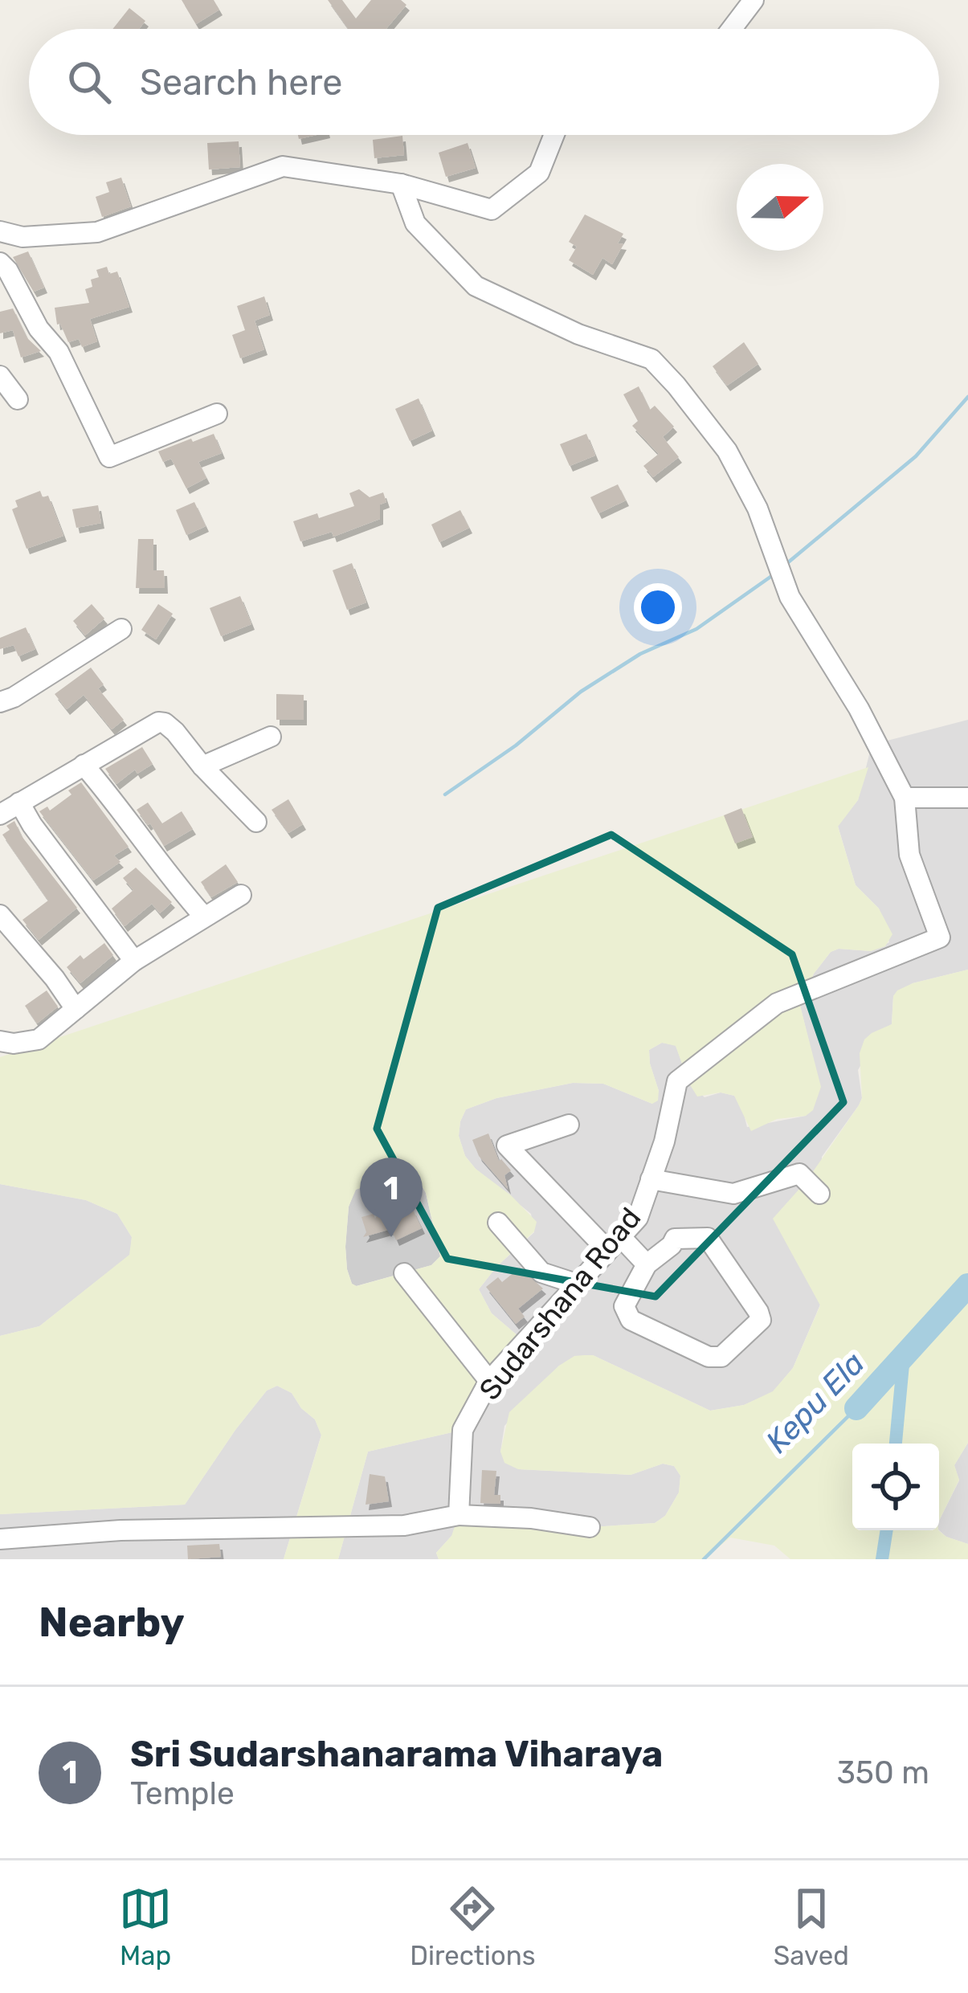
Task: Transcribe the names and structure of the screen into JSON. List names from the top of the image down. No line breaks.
{"streets":{"street":["Sudarshana Road"]},"water":["Kepu Ela"],"north":"right","page":{"search":"Search here","pins":"1","heading":"Nearby","list":[{"mark":"1","name":"Sri Sudarshanarama Viharaya","note":"Temple","value":"350 m"}],"nav":["Map","Directions","Saved"]}}
